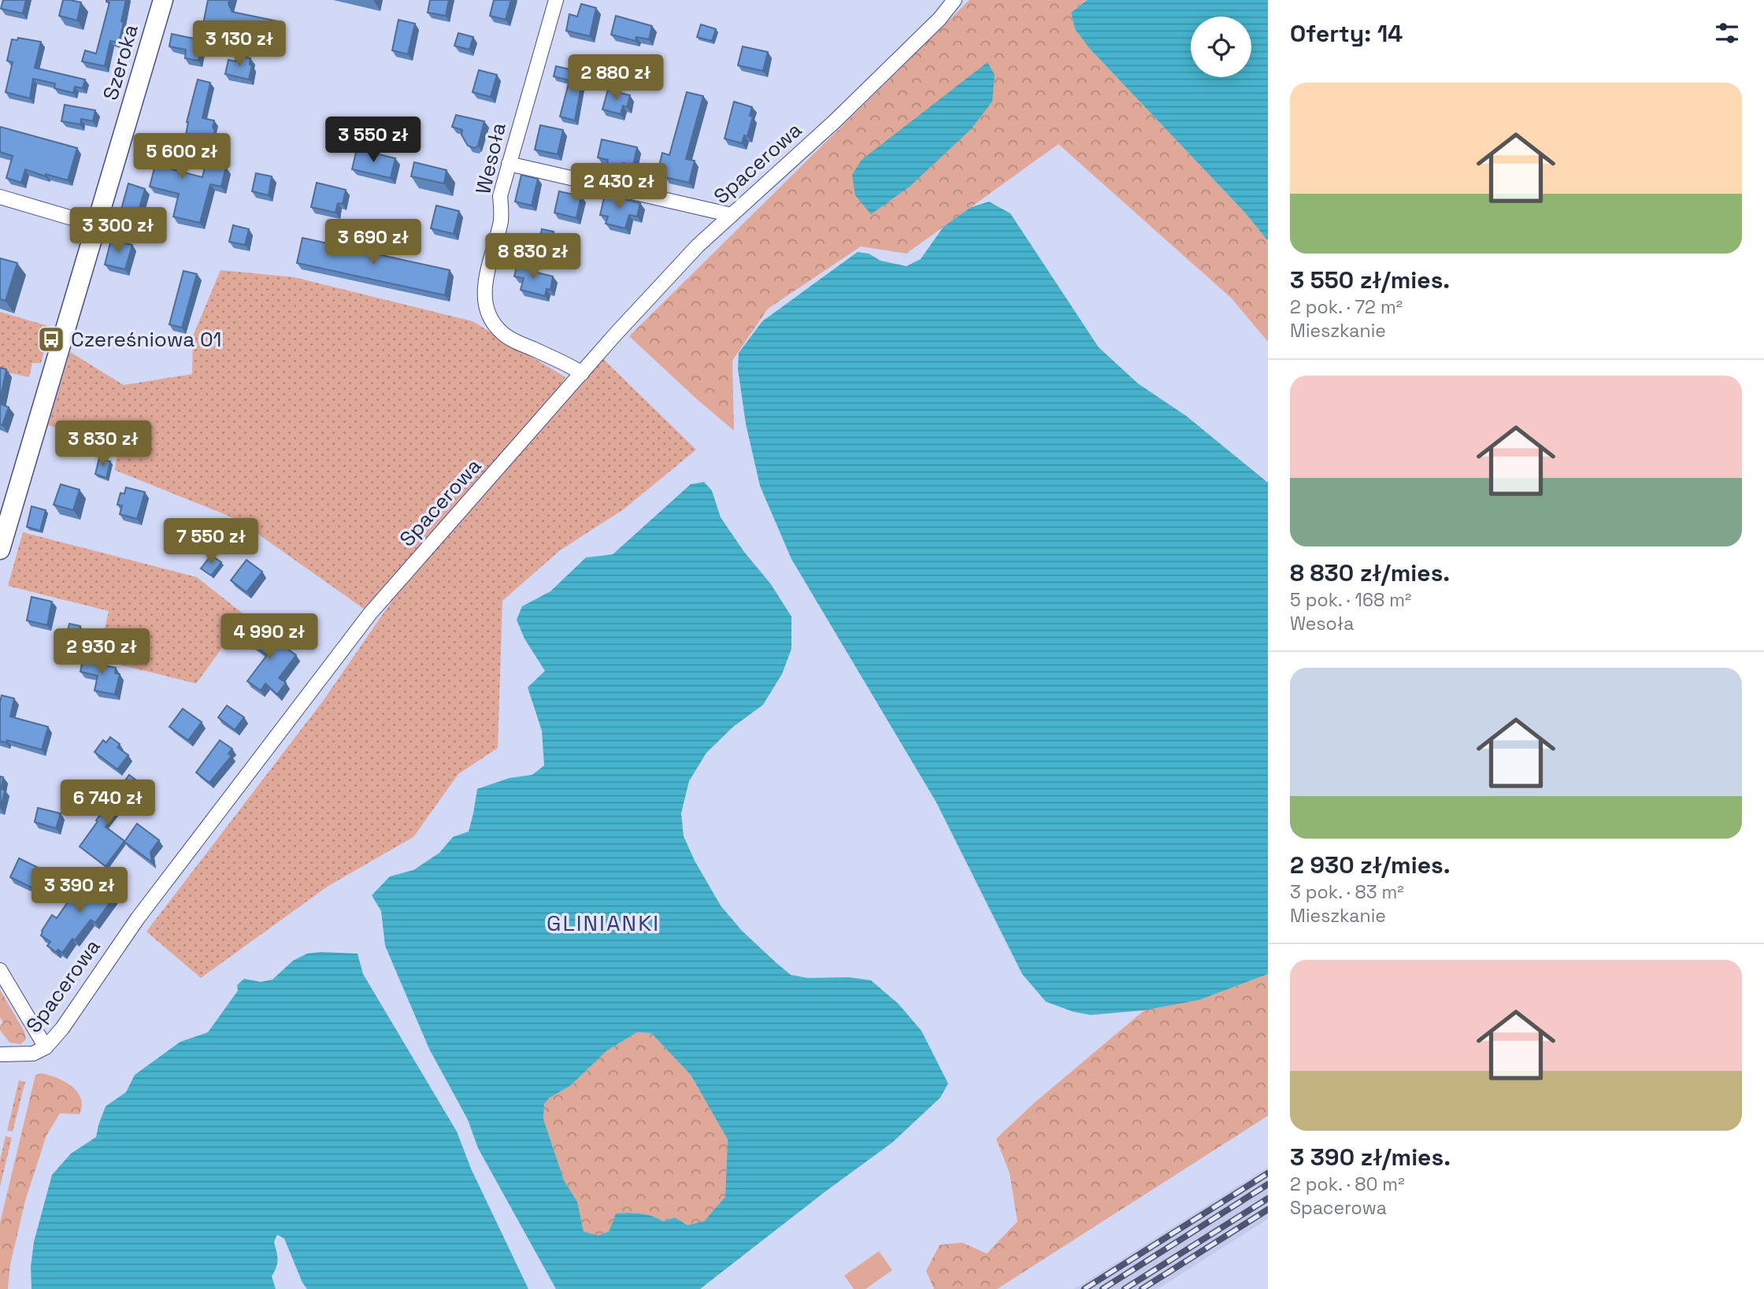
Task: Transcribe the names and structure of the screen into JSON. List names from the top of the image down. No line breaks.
{"streets":{"street":["Szeroka","Wesoła","Spacerowa"]},"crossings":[["Wesoła","Spacerowa"]],"districts":["GLINIANKI"],"places":{"bus stop":["Czereśniowa 01"]},"page":{"heading":"Oferty: 14","price":["3 130 zł","2 880 zł","3 550 zł","5 600 zł","2 430 zł","3 300 zł","3 690 zł","8 830 zł","3 830 zł","7 550 zł","4 990 zł","2 930 zł","6 740 zł","3 390 zł"],"list":[{"name":"3 550 zł/mies.","note":"2 pok. · 72 m² · Mieszkanie"},{"name":"8 830 zł/mies.","note":"5 pok. · 168 m² · Wesoła"},{"name":"2 930 zł/mies.","note":"3 pok. · 83 m² · Mieszkanie"},{"name":"3 390 zł/mies.","note":"2 pok. · 80 m² · Spacerowa"}]}}
